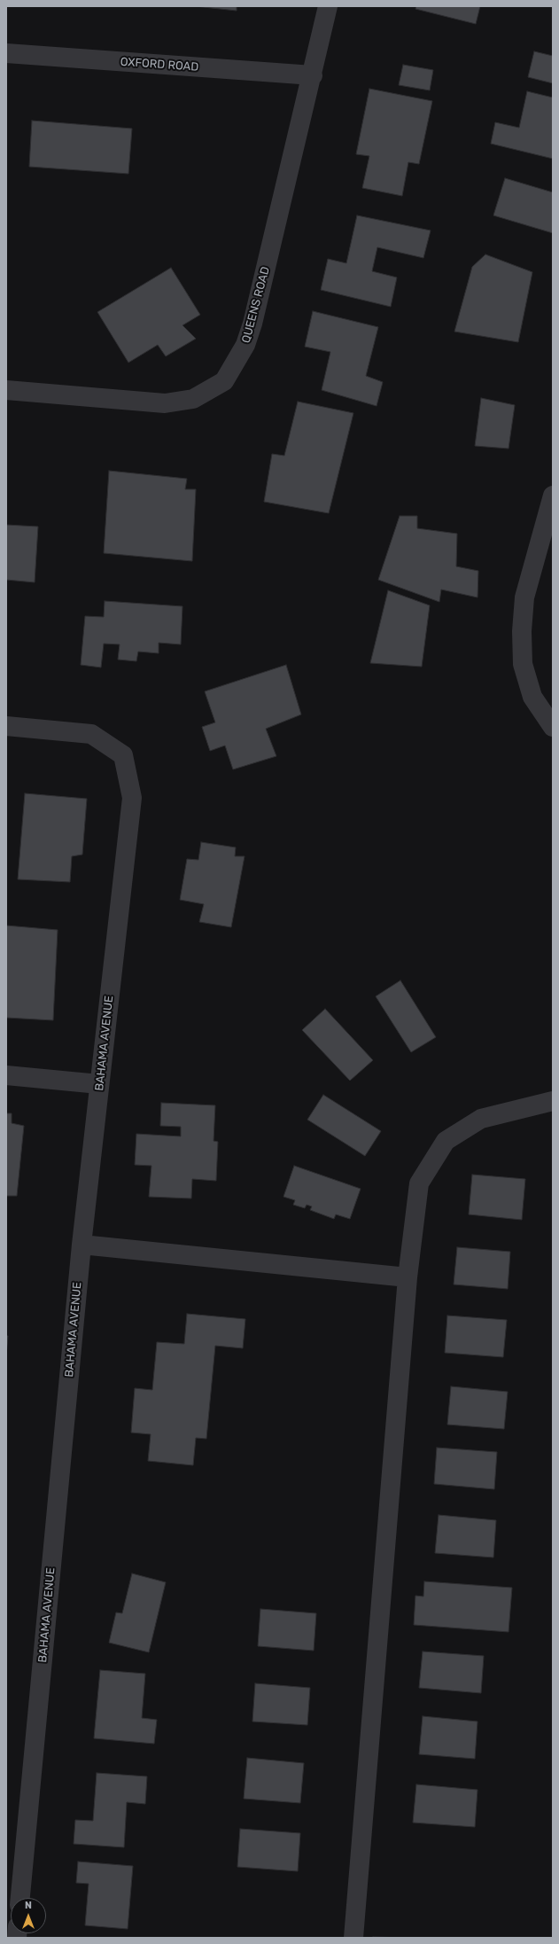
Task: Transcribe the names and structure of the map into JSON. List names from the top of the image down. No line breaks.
{"streets":{"street":["OXFORD ROAD","QUEENS ROAD","BAHAMA AVENUE"]},"crossings":[["OXFORD ROAD","QUEENS ROAD"]],"north":"top"}
